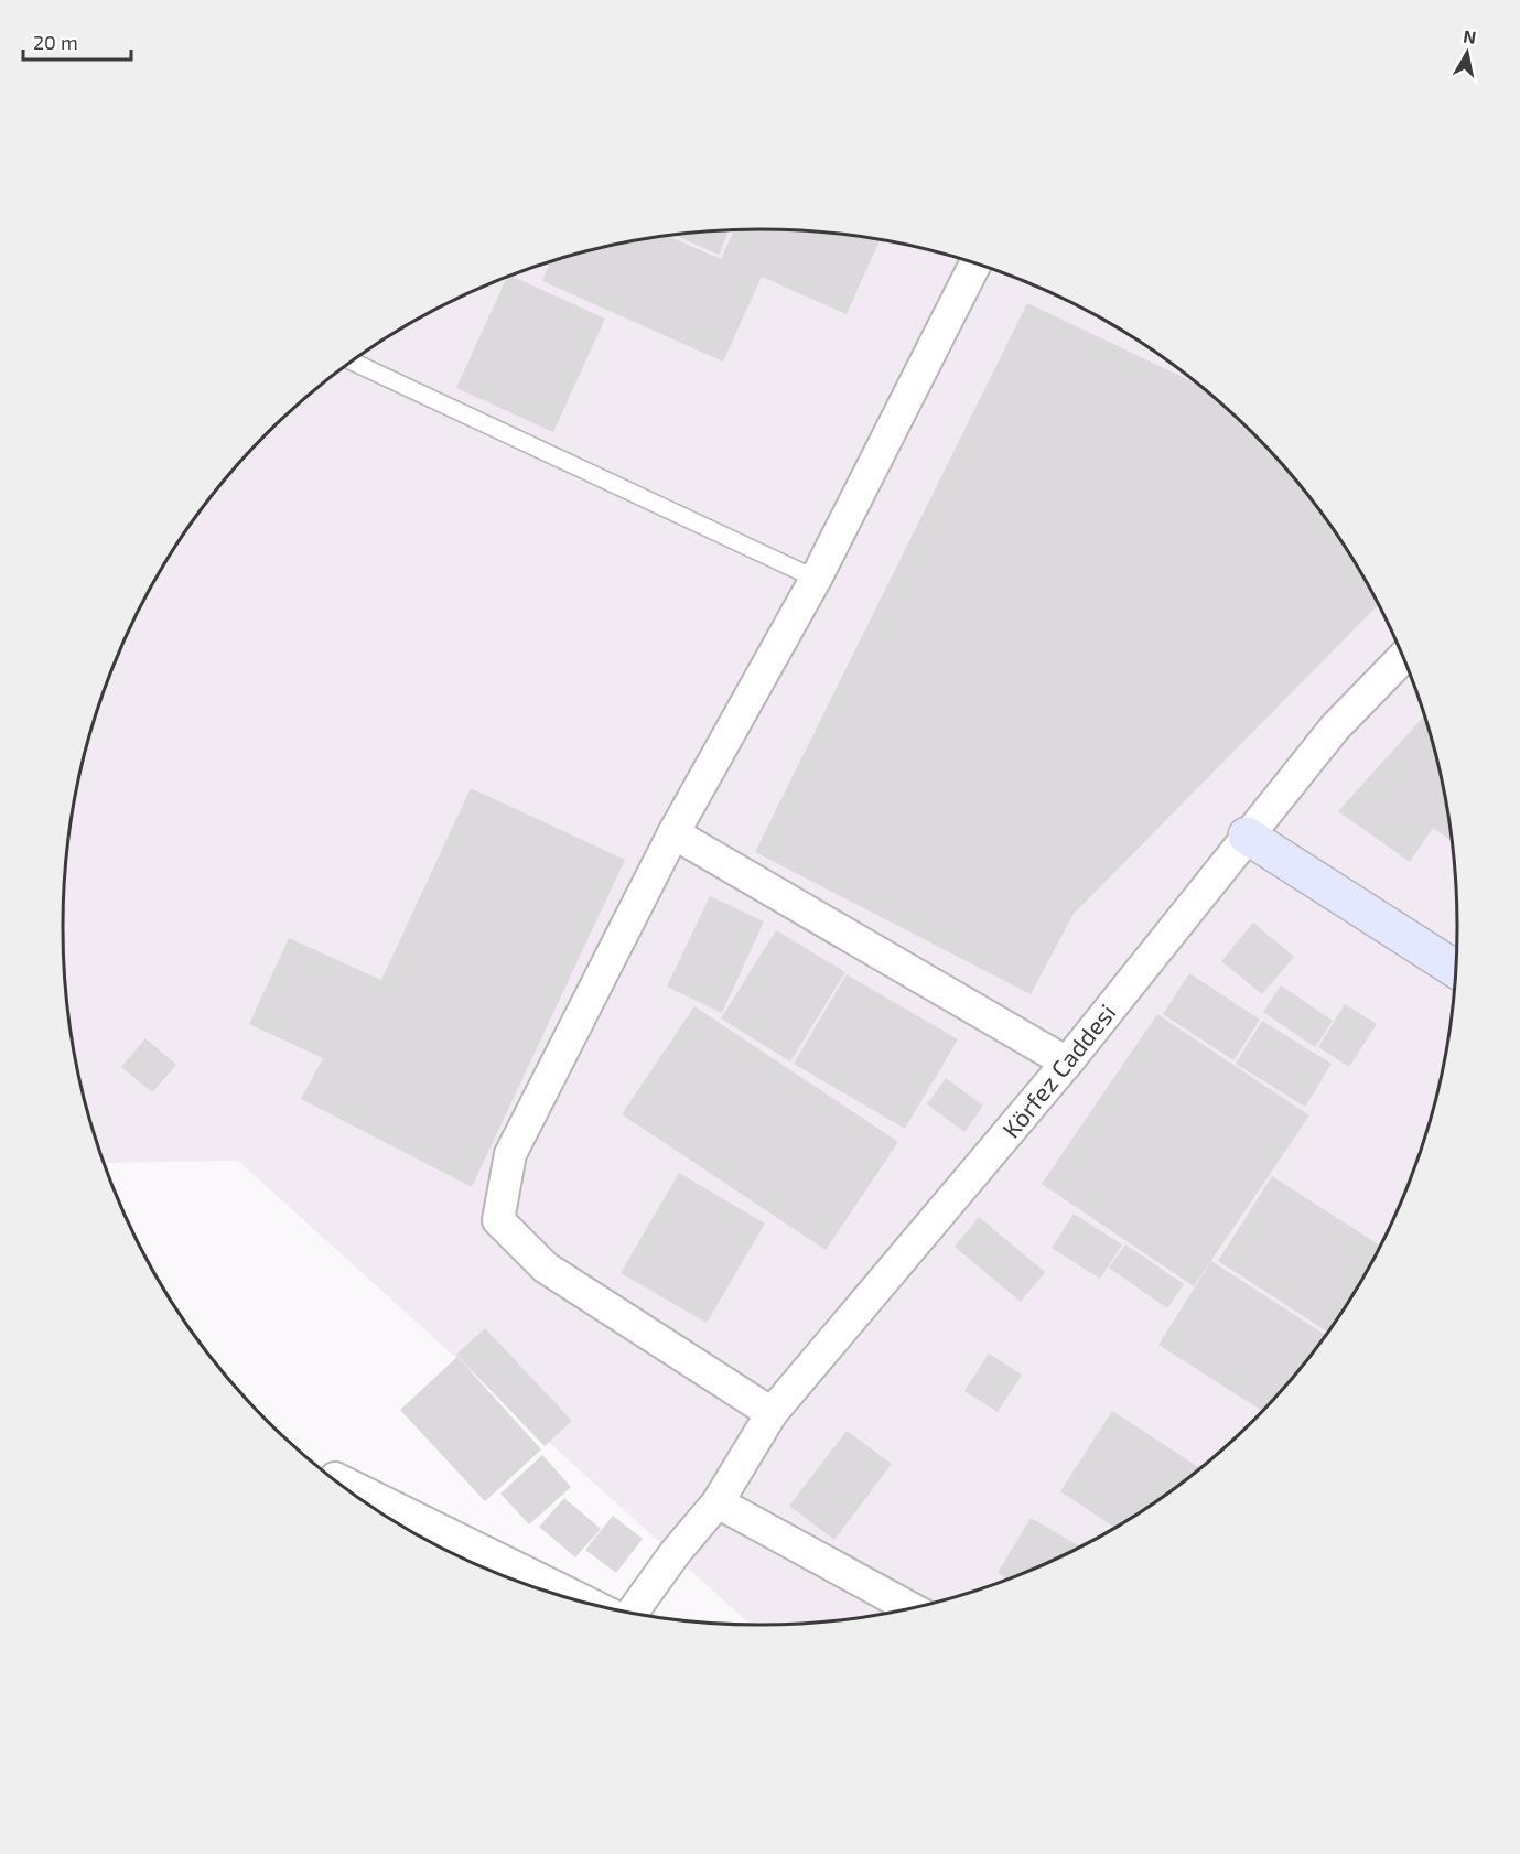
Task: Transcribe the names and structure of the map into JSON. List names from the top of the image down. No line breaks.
{"streets":{"street":["Körfez Caddesi"]},"scale_bar":"20 m","north":"top"}
